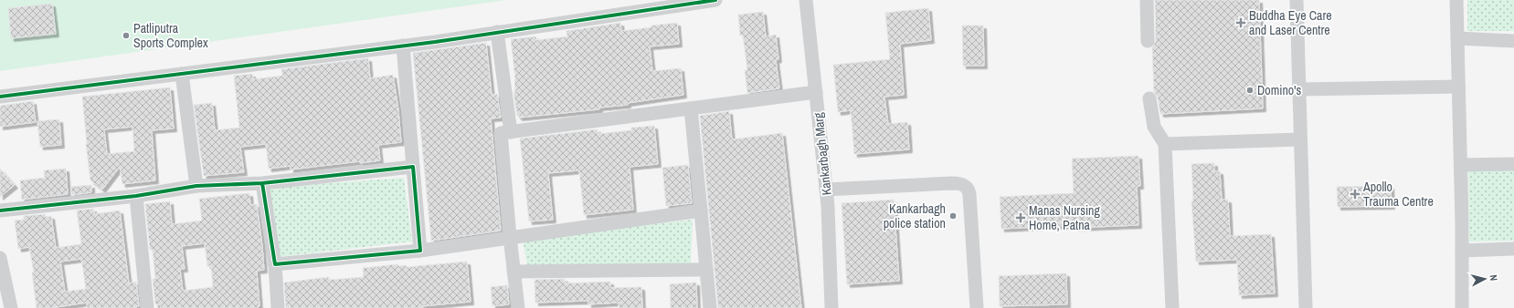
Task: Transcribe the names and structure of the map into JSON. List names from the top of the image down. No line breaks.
{"streets":{"street":["Kankarbagh Marg"]},"places":{"health":["Buddha Eye Care and Laser Centre","Apollo Trauma Centre","Manas Nursing Home, Patna"],"other":["Patliputra Sports Complex","Domino's","Kankarbagh police station"]},"north":"right"}
